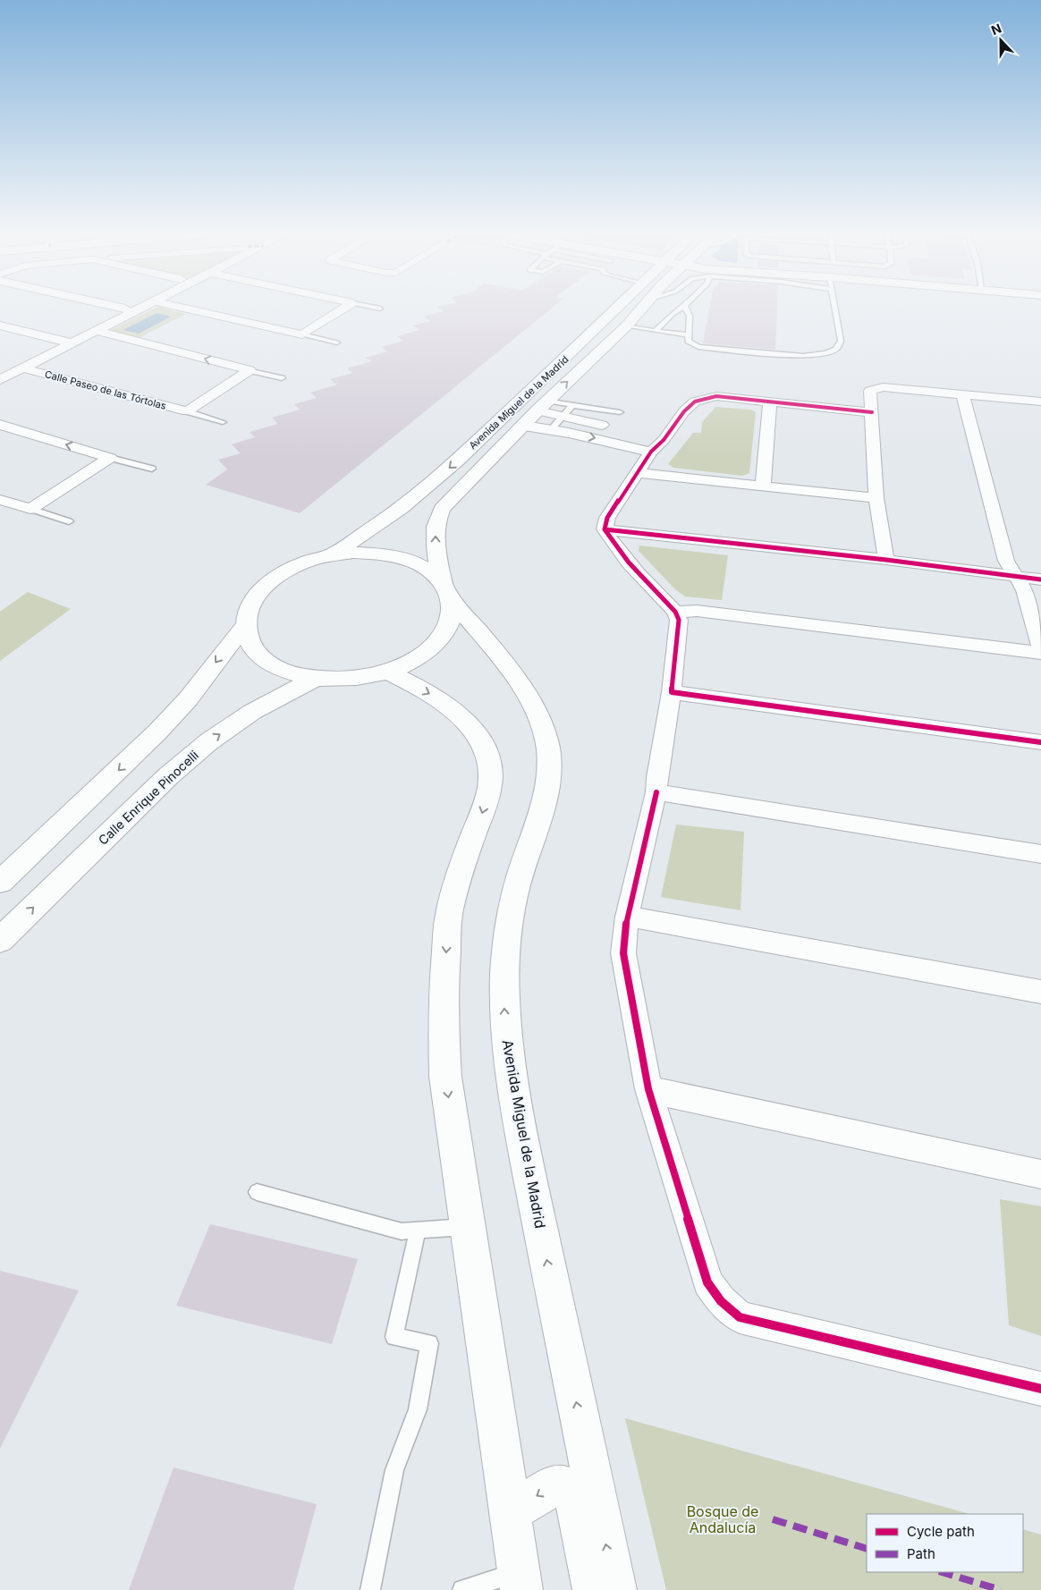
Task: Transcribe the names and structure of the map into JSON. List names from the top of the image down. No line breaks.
{"streets":{"main road":["Avenida Miguel de la Madrid","Calle Enrique Pinocelli"],"street":["Calle Paseo de las Tórtolas"]},"parks":["Bosque de Andalucía"],"legend":["Cycle path","Path"],"north":"top"}
